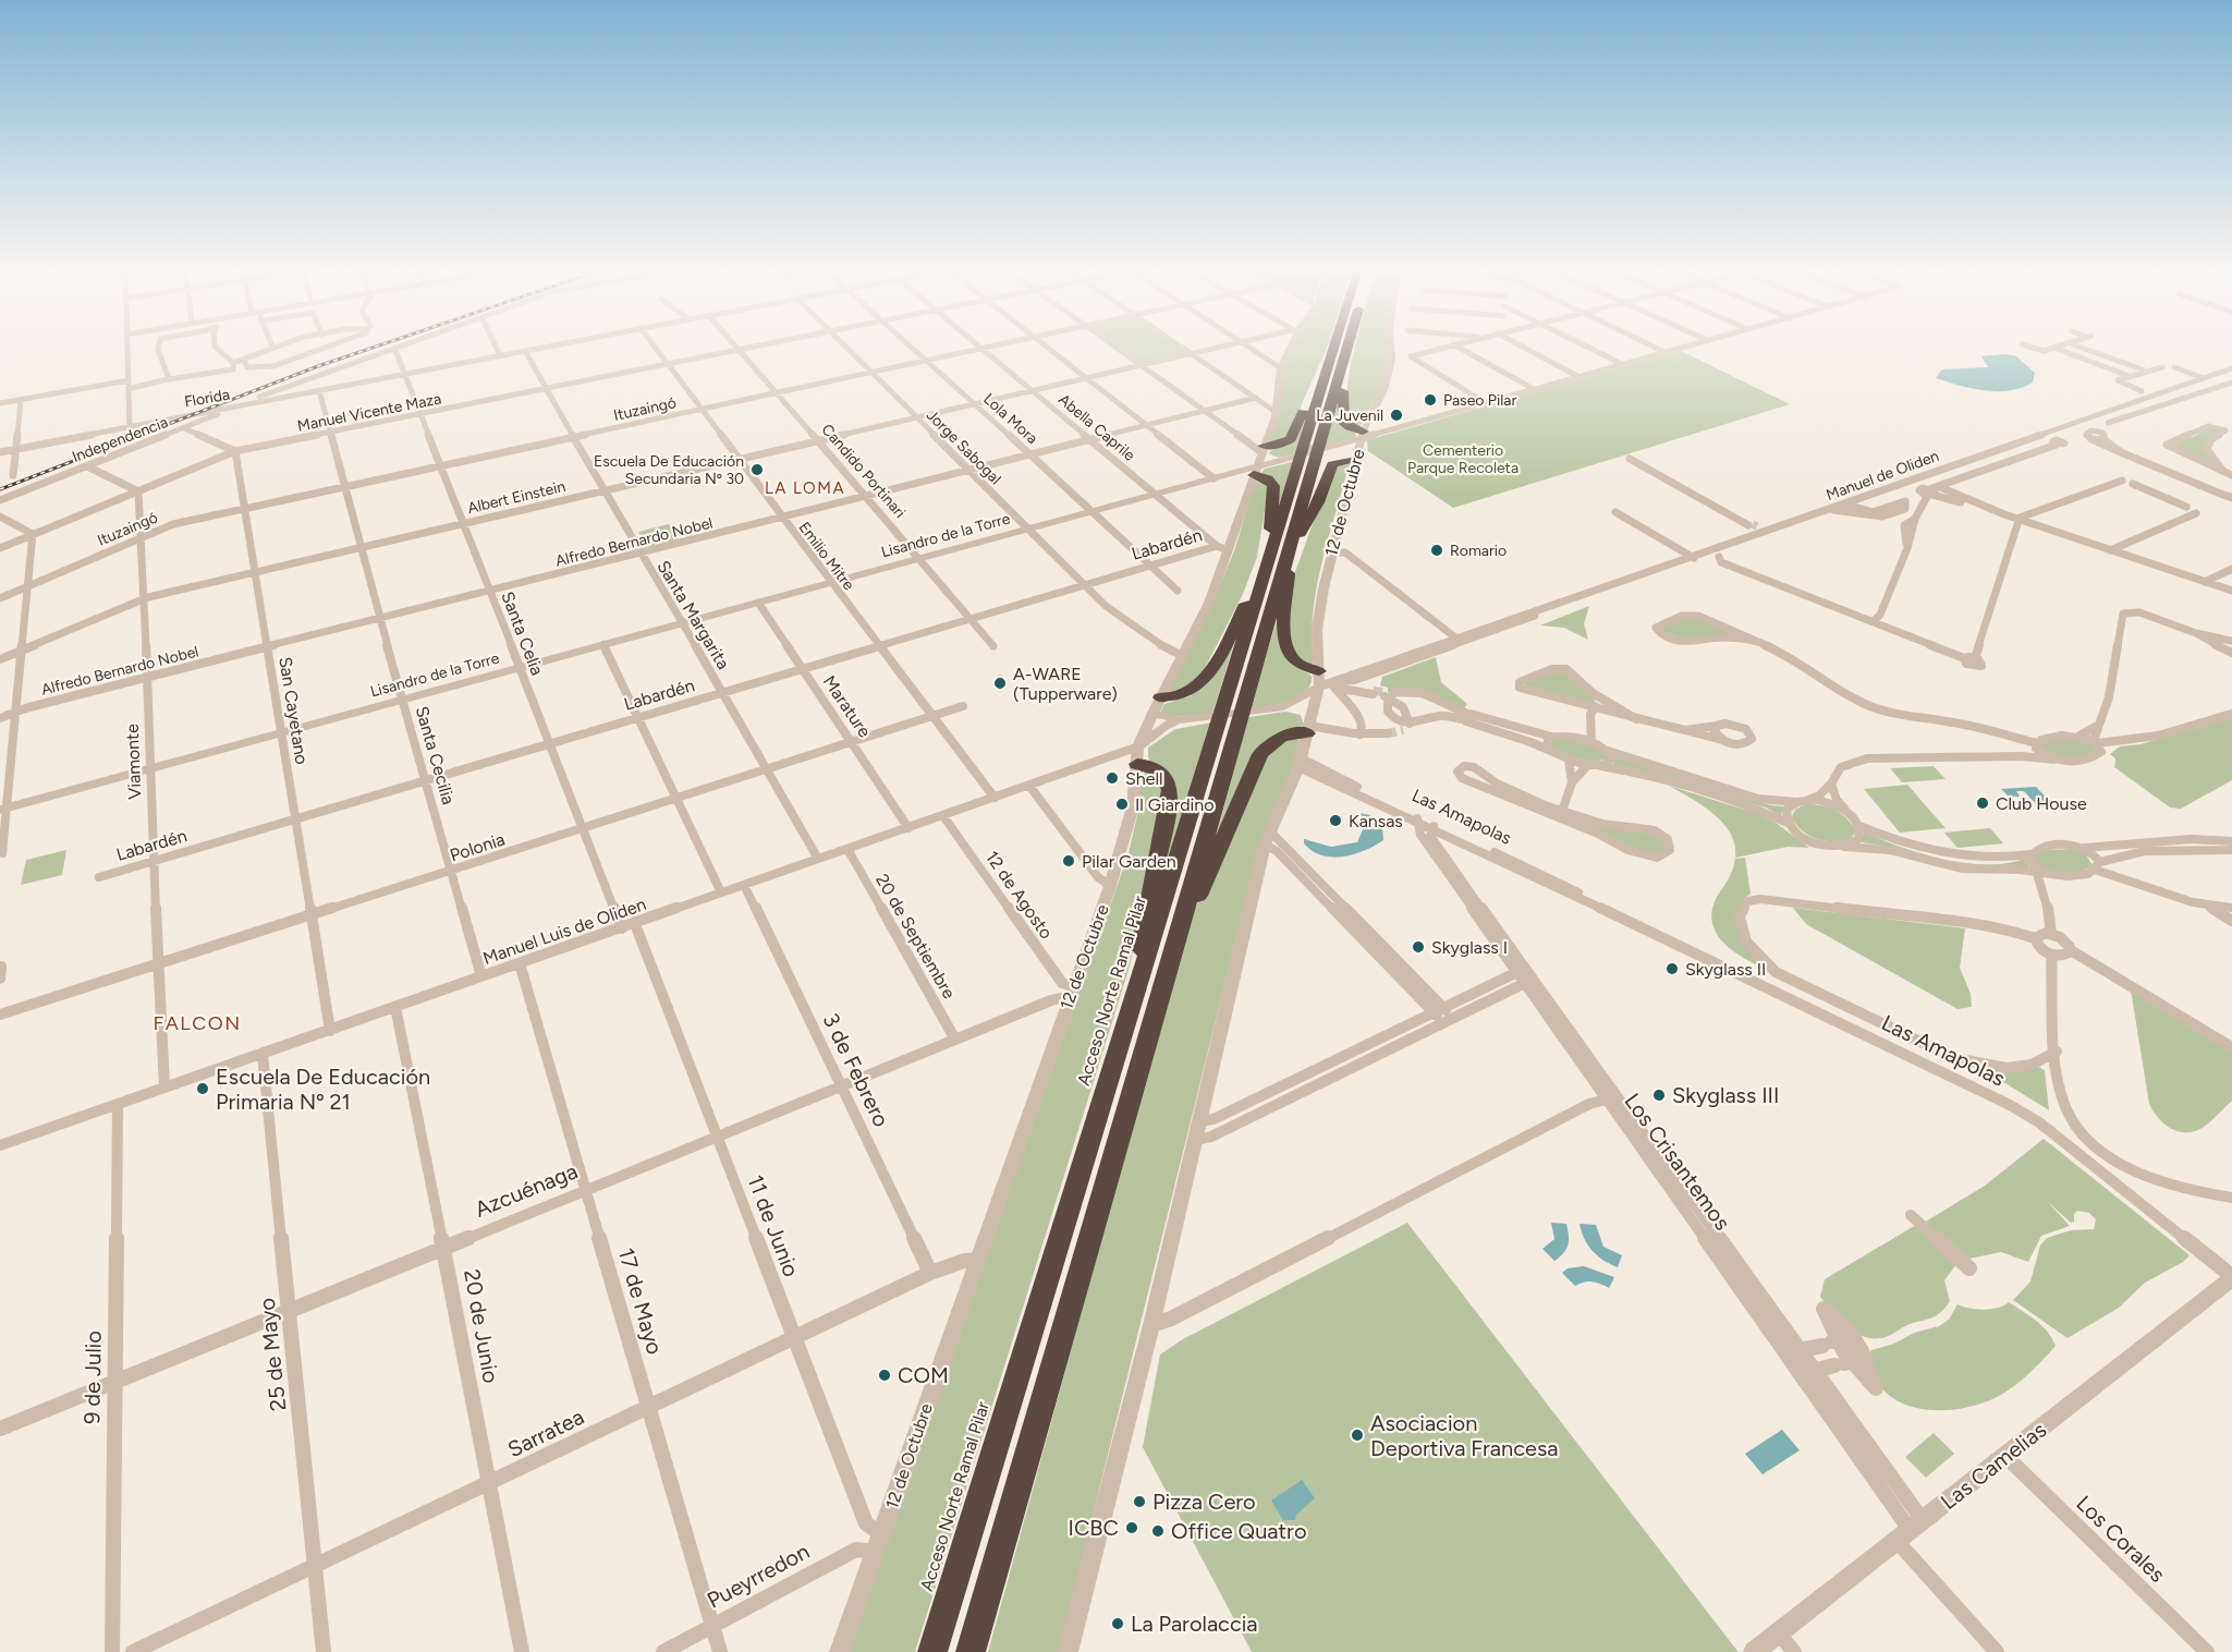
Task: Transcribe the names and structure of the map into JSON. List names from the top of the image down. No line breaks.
{"streets":{"highway":["Acceso Norte Ramal Pilar"],"street":["Florida","Ituzaingó","Manuel Vicente Maza","Lola Mora","Abella Caprile","Independencia","Jorge Sabogal","Candido Portinari","Manuel de Oliden","Albert Einstein","12 de Octubre","Lisandro de la Torre","Alfredo Bernardo Nobel","Labardén","Emilio Mitre","Santa Margarita","Santa Celia","Marature","San Cayetano","Santa Cecilia","Viamonte","Las Amapolas","Polonia","12 de Agosto","Manuel Luis de Oliden","20 de Septiembre","3 de Febrero","Los Crisantemos","Azcuénaga","11 de Junio","17 de Mayo","20 de Junio","25 de Mayo","9 de Julio","Sarratea","Las Camelias","Los Corales","Pueyrredon"]},"crossings":[["Florida","Independencia"],["Florida","Santa Margarita"],["Florida","Santa Celia"],["Florida","Santa Cecilia"],["Ituzaingó","Lola Mora"],["Ituzaingó","Abella Caprile"],["Ituzaingó","Jorge Sabogal"],["Ituzaingó","Candido Portinari"],["Ituzaingó","Emilio Mitre"],["Ituzaingó","Santa Margarita"],["Ituzaingó","Santa Celia"],["Ituzaingó","San Cayetano"],["Ituzaingó","Santa Cecilia"],["Ituzaingó","Viamonte"],["Manuel Vicente Maza","Candido Portinari"],["Manuel Vicente Maza","Emilio Mitre"],["Manuel Vicente Maza","Santa Margarita"],["Manuel Vicente Maza","Santa Celia"],["Manuel Vicente Maza","San Cayetano"],["Manuel Vicente Maza","Santa Cecilia"],["Manuel Vicente Maza","Viamonte"],["Lola Mora","Albert Einstein"],["Lola Mora","Lisandro de la Torre"],["Lola Mora","Alfredo Bernardo Nobel"],["Lola Mora","Labardén"],["Abella Caprile","Albert Einstein"],["Abella Caprile","12 de Octubre"],["Abella Caprile","Lisandro de la Torre"],["Abella Caprile","Alfredo Bernardo Nobel"],["Abella Caprile","Labardén"],["Independencia","Santa Celia"],["Jorge Sabogal","Albert Einstein"],["Jorge Sabogal","12 de Octubre"],["Jorge Sabogal","Lisandro de la Torre"],["Jorge Sabogal","Alfredo Bernardo Nobel"],["Jorge Sabogal","Labardén"],["Candido Portinari","Albert Einstein"],["Candido Portinari","Lisandro de la Torre"],["Candido Portinari","Alfredo Bernardo Nobel"],["Candido Portinari","Labardén"],["Albert Einstein","Emilio Mitre"],["Albert Einstein","Santa Margarita"],["Albert Einstein","Santa Celia"],["Albert Einstein","San Cayetano"],["Albert Einstein","Santa Cecilia"],["Albert Einstein","Viamonte"],["12 de Octubre","Lisandro de la Torre"],["12 de Octubre","Labardén"],["12 de Octubre","Las Amapolas"],["12 de Octubre","12 de Agosto"],["12 de Octubre","Manuel Luis de Oliden"],["12 de Octubre","Azcuénaga"],["12 de Octubre","11 de Junio"],["12 de Octubre","Sarratea"],["12 de Octubre","Pueyrredon"],["Lisandro de la Torre","Emilio Mitre"],["Lisandro de la Torre","Santa Margarita"],["Lisandro de la Torre","Santa Celia"],["Lisandro de la Torre","Marature"],["Lisandro de la Torre","San Cayetano"],["Lisandro de la Torre","Santa Cecilia"],["Lisandro de la Torre","Viamonte"],["Lisandro de la Torre","Acceso Norte Ramal Pilar"],["Alfredo Bernardo Nobel","Emilio Mitre"],["Alfredo Bernardo Nobel","Santa Margarita"],["Alfredo Bernardo Nobel","Santa Celia"],["Alfredo Bernardo Nobel","San Cayetano"],["Alfredo Bernardo Nobel","Santa Cecilia"],["Alfredo Bernardo Nobel","Viamonte"],["Labardén","Emilio Mitre"],["Labardén","Santa Margarita"],["Labardén","Santa Celia"],["Labardén","Marature"],["Labardén","San Cayetano"],["Labardén","Santa Cecilia"],["Labardén","Viamonte"],["Emilio Mitre","Polonia"],["Emilio Mitre","Manuel Luis de Oliden"],["Santa Margarita","Polonia"],["Santa Margarita","Manuel Luis de Oliden"],["Santa Celia","Polonia"],["Santa Celia","Manuel Luis de Oliden"],["Santa Celia","11 de Junio"],["Marature","Polonia"],["Marature","Manuel Luis de Oliden"],["San Cayetano","Polonia"],["San Cayetano","Manuel Luis de Oliden"],["Santa Cecilia","Polonia"],["Santa Cecilia","Manuel Luis de Oliden"],["Viamonte","Polonia"],["Viamonte","Manuel Luis de Oliden"],["Las Amapolas","Los Crisantemos"],["Las Amapolas","Las Camelias"],["12 de Agosto","Manuel Luis de Oliden"],["12 de Agosto","Azcuénaga"],["Manuel Luis de Oliden","20 de Septiembre"],["Manuel Luis de Oliden","3 de Febrero"],["Manuel Luis de Oliden","11 de Junio"],["Manuel Luis de Oliden","17 de Mayo"],["Manuel Luis de Oliden","20 de Junio"],["Manuel Luis de Oliden","25 de Mayo"],["Manuel Luis de Oliden","9 de Julio"],["20 de Septiembre","Azcuénaga"],["3 de Febrero","Azcuénaga"],["3 de Febrero","Sarratea"],["Los Crisantemos","Las Camelias"],["Azcuénaga","11 de Junio"],["Azcuénaga","17 de Mayo"],["Azcuénaga","20 de Junio"],["Azcuénaga","25 de Mayo"],["Azcuénaga","9 de Julio"],["11 de Junio","Sarratea"],["11 de Junio","Pueyrredon"],["17 de Mayo","Sarratea"],["17 de Mayo","Pueyrredon"],["20 de Junio","Sarratea"],["25 de Mayo","Sarratea"],["Las Camelias","Los Corales"]],"districts":["LA LOMA","FALCON"],"parks":["Cementerio Parque Recoleta"],"places":["Paseo Pilar","La Juvenil","Escuela De Educación Secundaria Nº 30","Romario","A-WARE (Tupperware)","Shell","Club House","Il Giardino","Kansas","Pilar Garden","Skyglass I","Skyglass II","Escuela De Educación Primaria Nº 21","Skyglass III","COM","Asociacion Deportiva Francesa","Pizza Cero","ICBC","Office Quatro","La Parolaccia"]}
